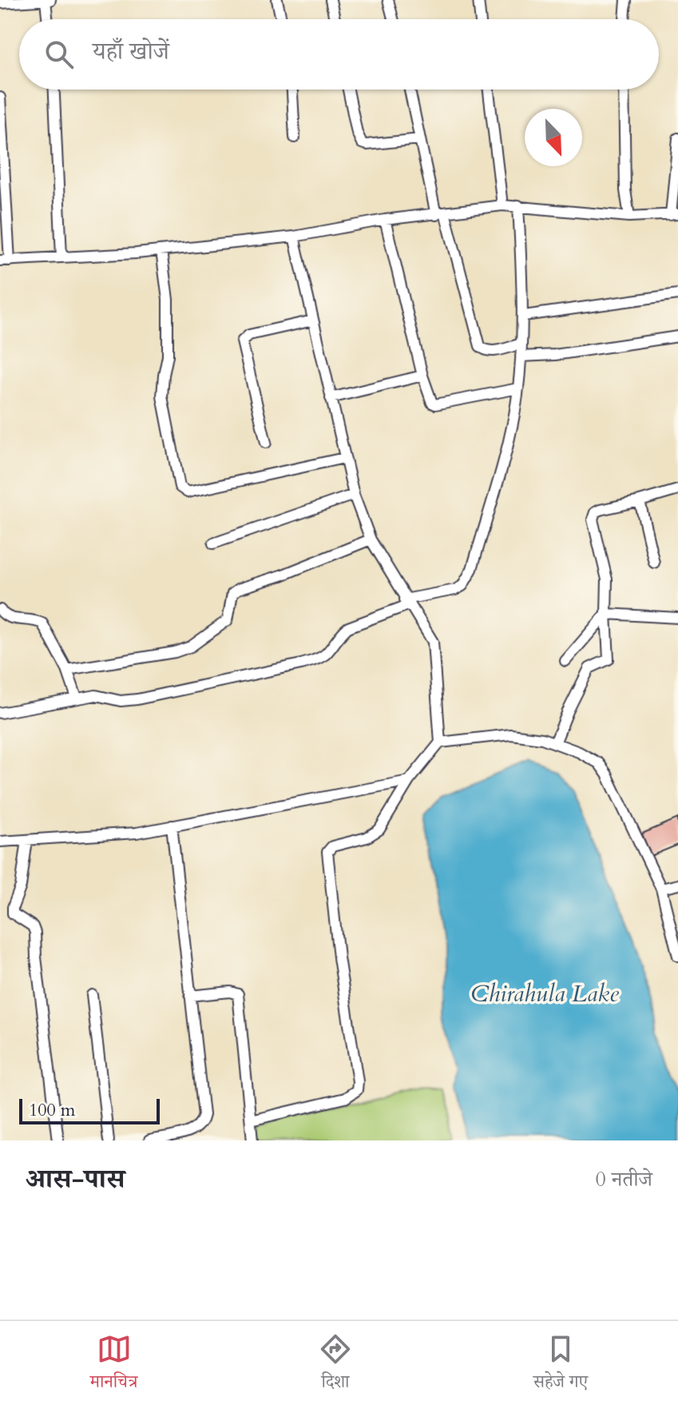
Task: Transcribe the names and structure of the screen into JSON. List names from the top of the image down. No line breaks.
{"water":["Chirahula Lake"],"scale_bar":"100 m","north":"bottom right","page":{"search":"यहाँ खोजें","scale":"100 m","heading":["आस-पास","0 नतीजे"],"nav":["मानचित्र","दिशा","सहेजे गए"]}}
